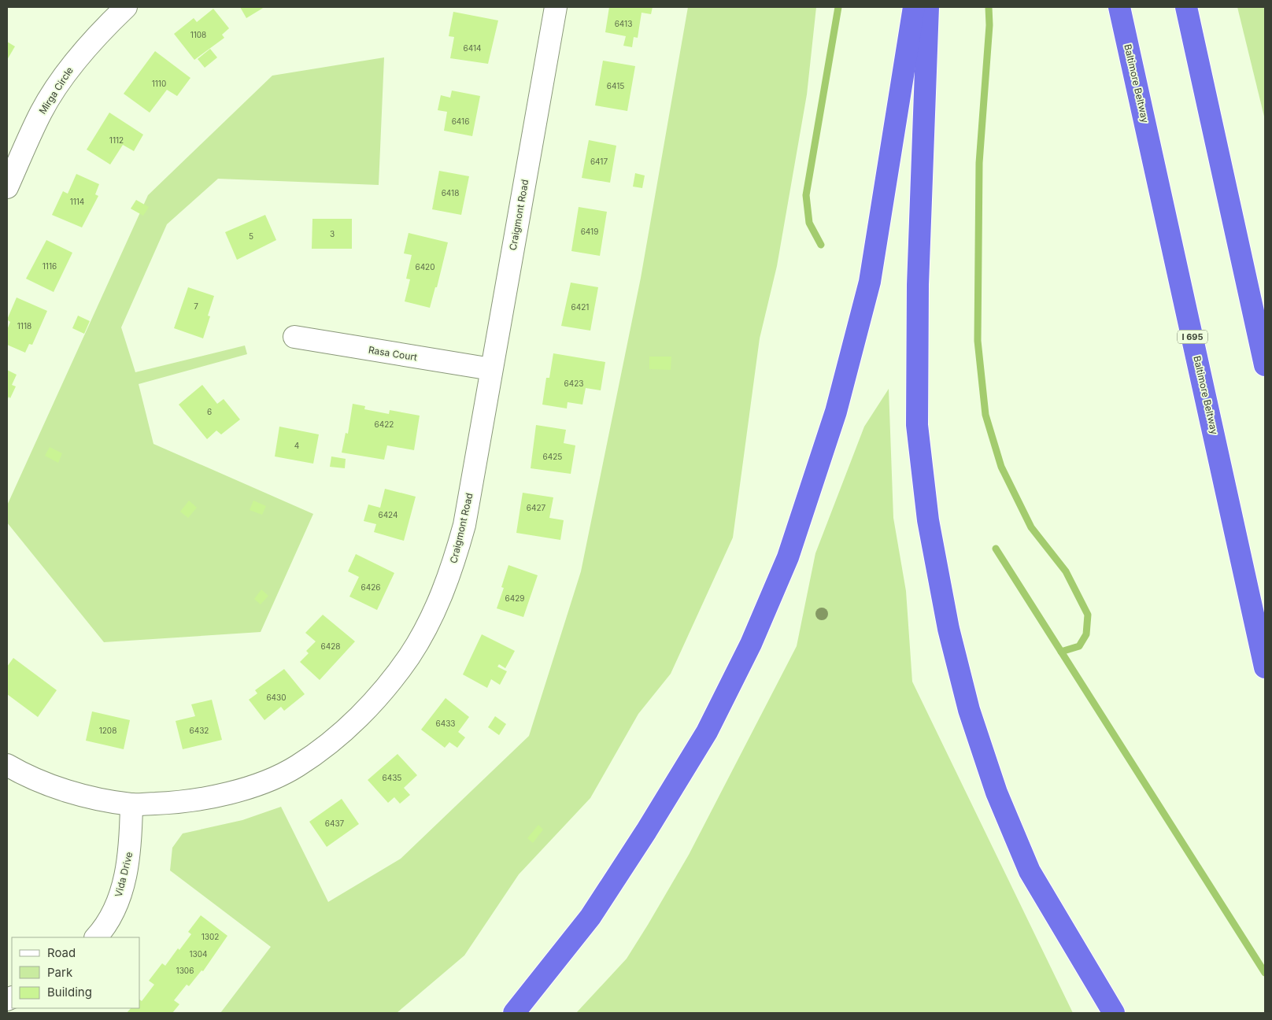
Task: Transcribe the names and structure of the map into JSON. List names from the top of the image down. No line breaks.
{"streets":{"highway":["Baltimore Beltway","I 695"],"street":["Mirga Circle","Craigmont Road","Rasa Court","Vida Drive"]},"crossings":[["Craigmont Road","Rasa Court"],["Craigmont Road","Vida Drive"]],"house_numbers":["6413","1108","6414","1110","6415","6416","1112","6417","6418","1114","6419","3","5","1116","6420","7","6421","1118","6423","6","6422","4","6425","6427","6424","6426","6429","6428","6430","6433","1208","6432","6435","6437","1302","1304","1306"],"legend":["Road","Park","Building"]}
